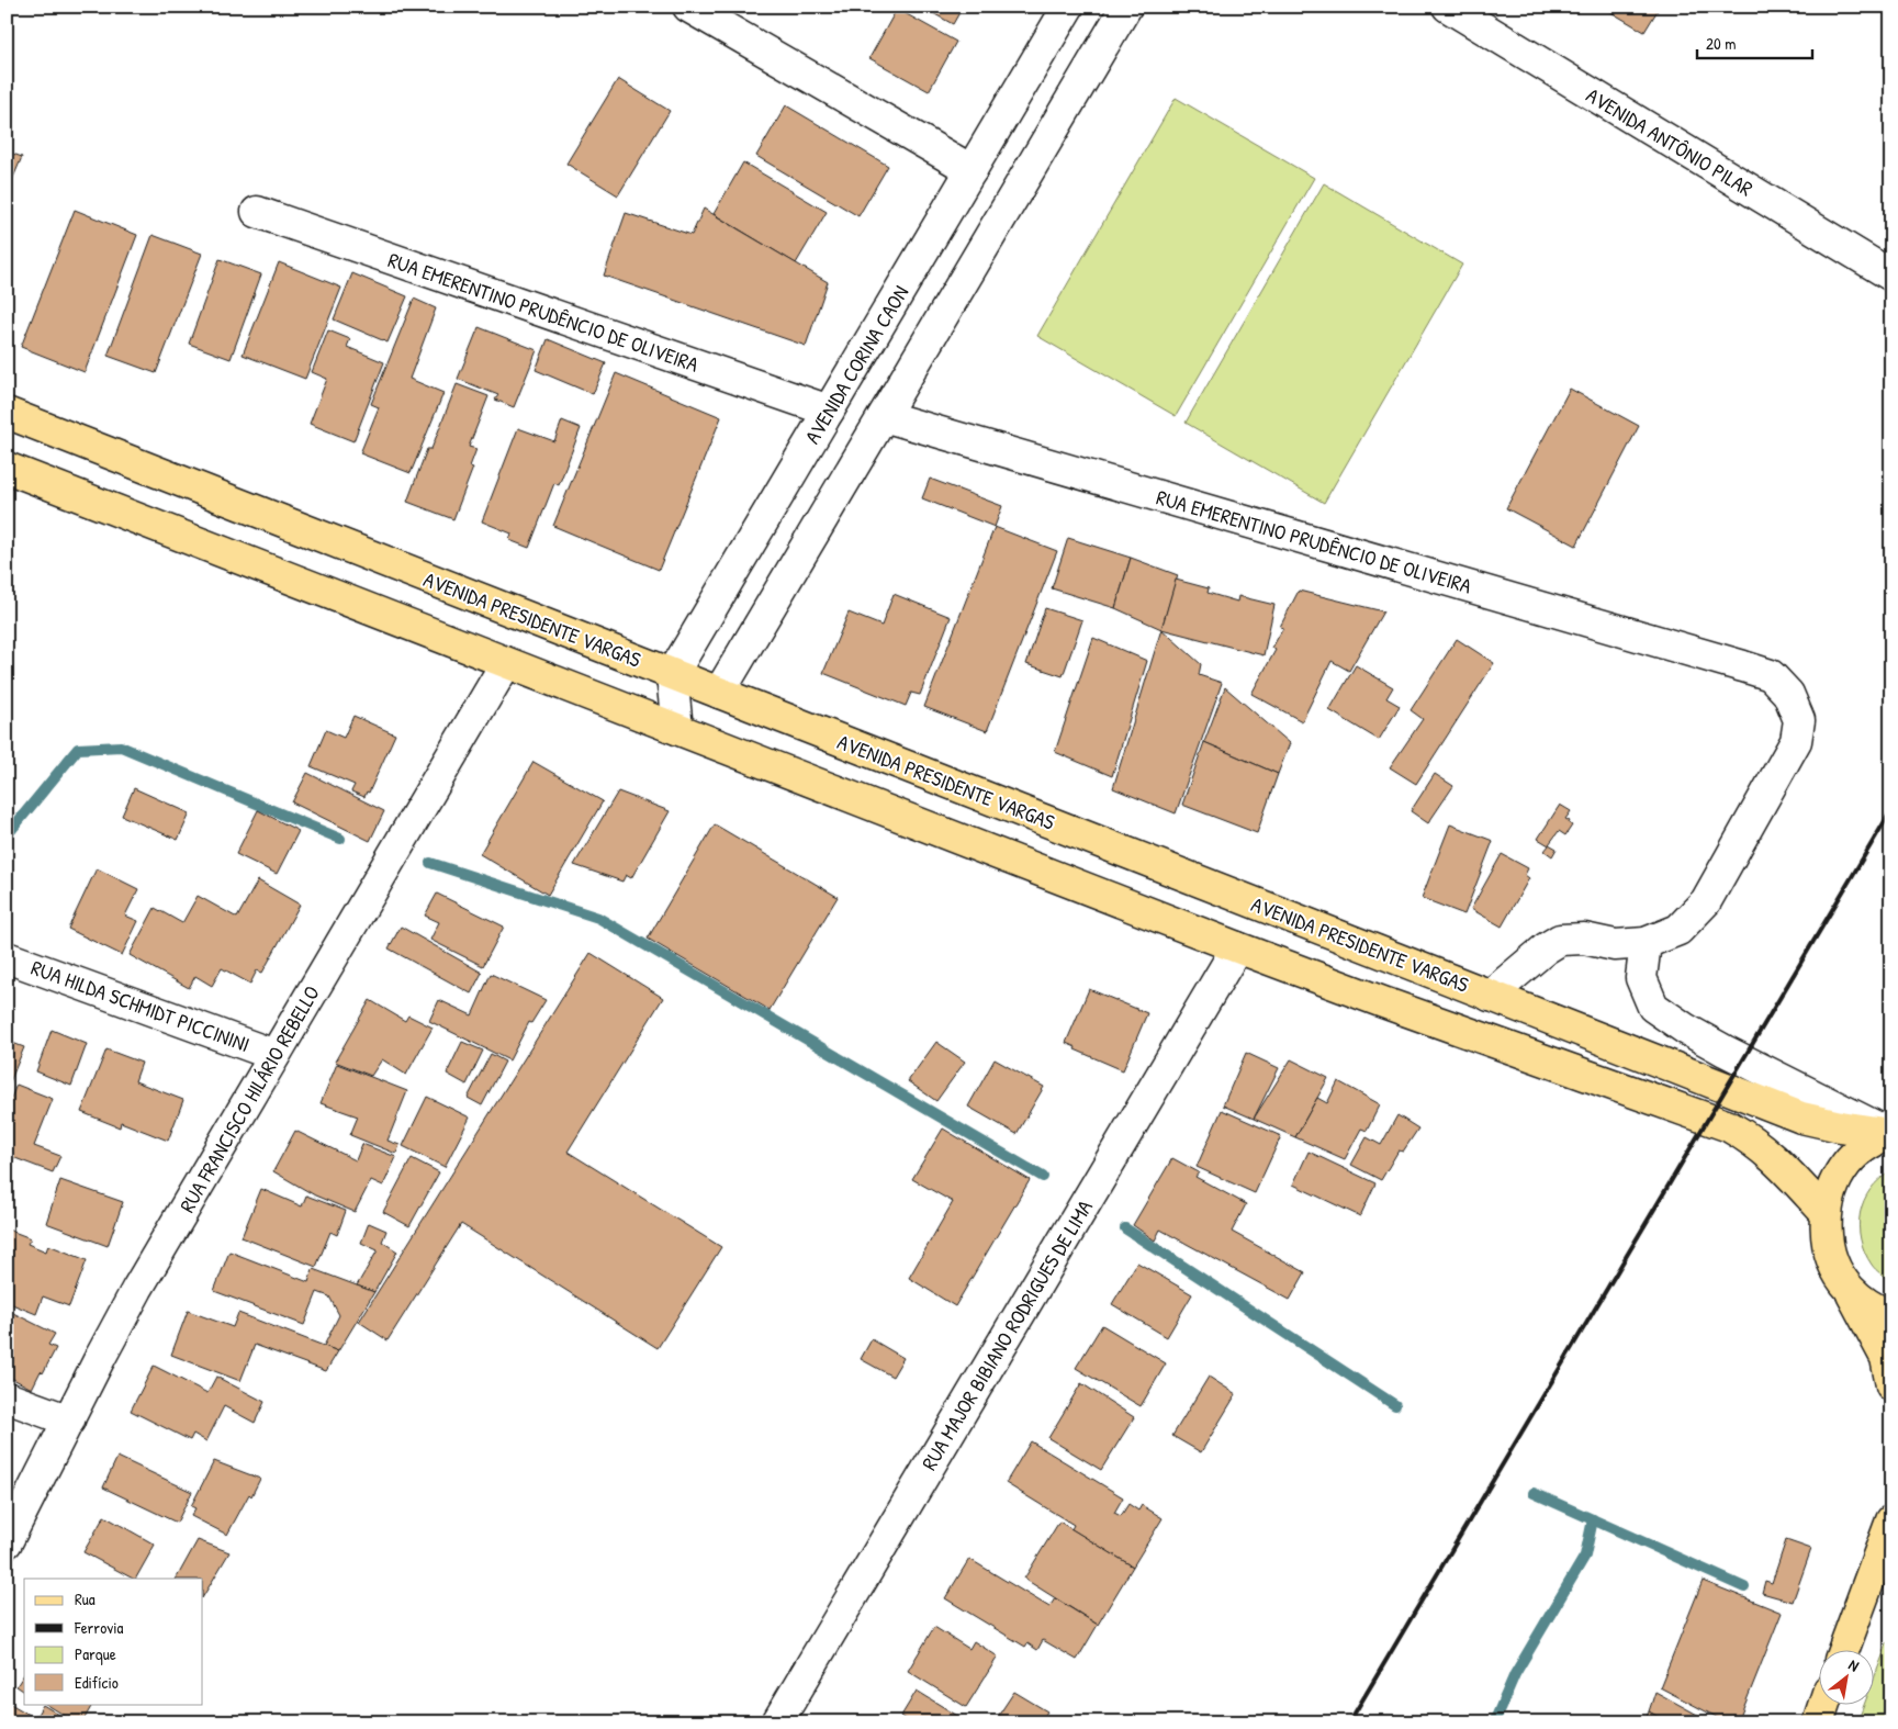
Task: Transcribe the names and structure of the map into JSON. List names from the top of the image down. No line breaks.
{"streets":{"main road":["AVENIDA PRESIDENTE VARGAS"],"street":["AVENIDA ANTÔNIO PILAR","RUA EMERENTINO PRUDÊNCIO DE OLIVEIRA","AVENIDA CORINA CAON","RUA HILDA SCHMIDT PICCININI","RUA FRANCISCO HILÁRIO REBELLO","RUA MAJOR BIBIANO RODRIGUES DE LIMA"]},"crossings":[["RUA EMERENTINO PRUDÊNCIO DE OLIVEIRA","AVENIDA CORINA CAON"],["RUA EMERENTINO PRUDÊNCIO DE OLIVEIRA","AVENIDA PRESIDENTE VARGAS"],["AVENIDA CORINA CAON","AVENIDA PRESIDENTE VARGAS"],["RUA HILDA SCHMIDT PICCININI","RUA FRANCISCO HILÁRIO REBELLO"]],"legend":["Rua","Ferrovia","Parque","Edifício"],"scale_bar":"20 m","north":"top right"}
